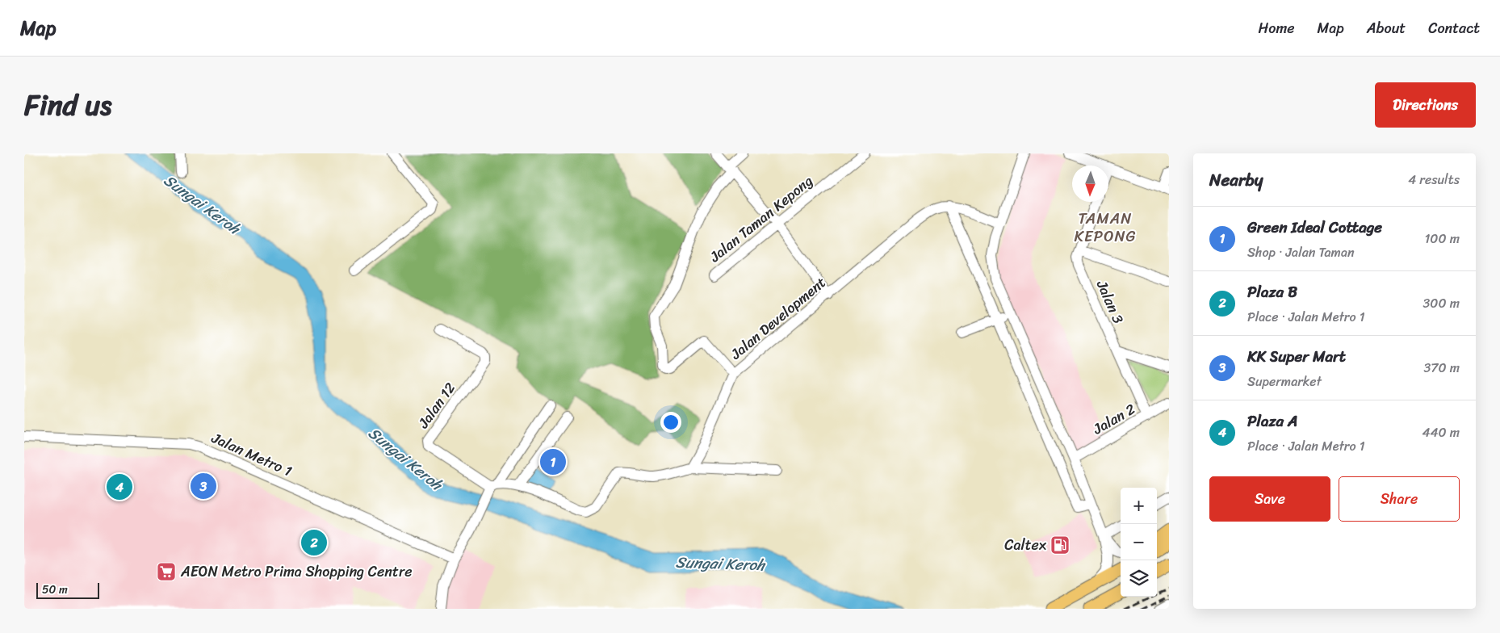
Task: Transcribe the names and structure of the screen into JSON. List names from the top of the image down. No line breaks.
{"streets":{"street":["Jalan Taman Kepong","Jalan 3","Jalan Development","Jalan 12","Jalan 2","Jalan Metro 1"]},"crossings":[["Jalan 3","Jalan 2"]],"districts":["TAMAN KEPONG"],"water":["Sungai Keroh"],"places":{"fuel station":["Caltex"],"supermarket":["AEON Metro Prima Shopping Centre"]},"scale_bar":"50 m","north":"bottom","page":{"header":"Map","nav":["Home","Map","About","Contact"],"title":"Find us","buttons":["Directions",["Save","Share"]],"heading":["Nearby","4 results"],"list":[{"mark":"1","name":"Green Ideal Cottage","note":"Shop · Jalan Taman","value":"100 m"},{"mark":"2","name":"Plaza B","note":"Place · Jalan Metro 1","value":"300 m"},{"mark":"3","name":"KK Super Mart","note":"Supermarket","value":"370 m"},{"mark":"4","name":"Plaza A","note":"Place · Jalan Metro 1","value":"440 m"}],"pins":["1","3","4","2"],"map_buttons":["+","−"],"scale":"50 m"}}
